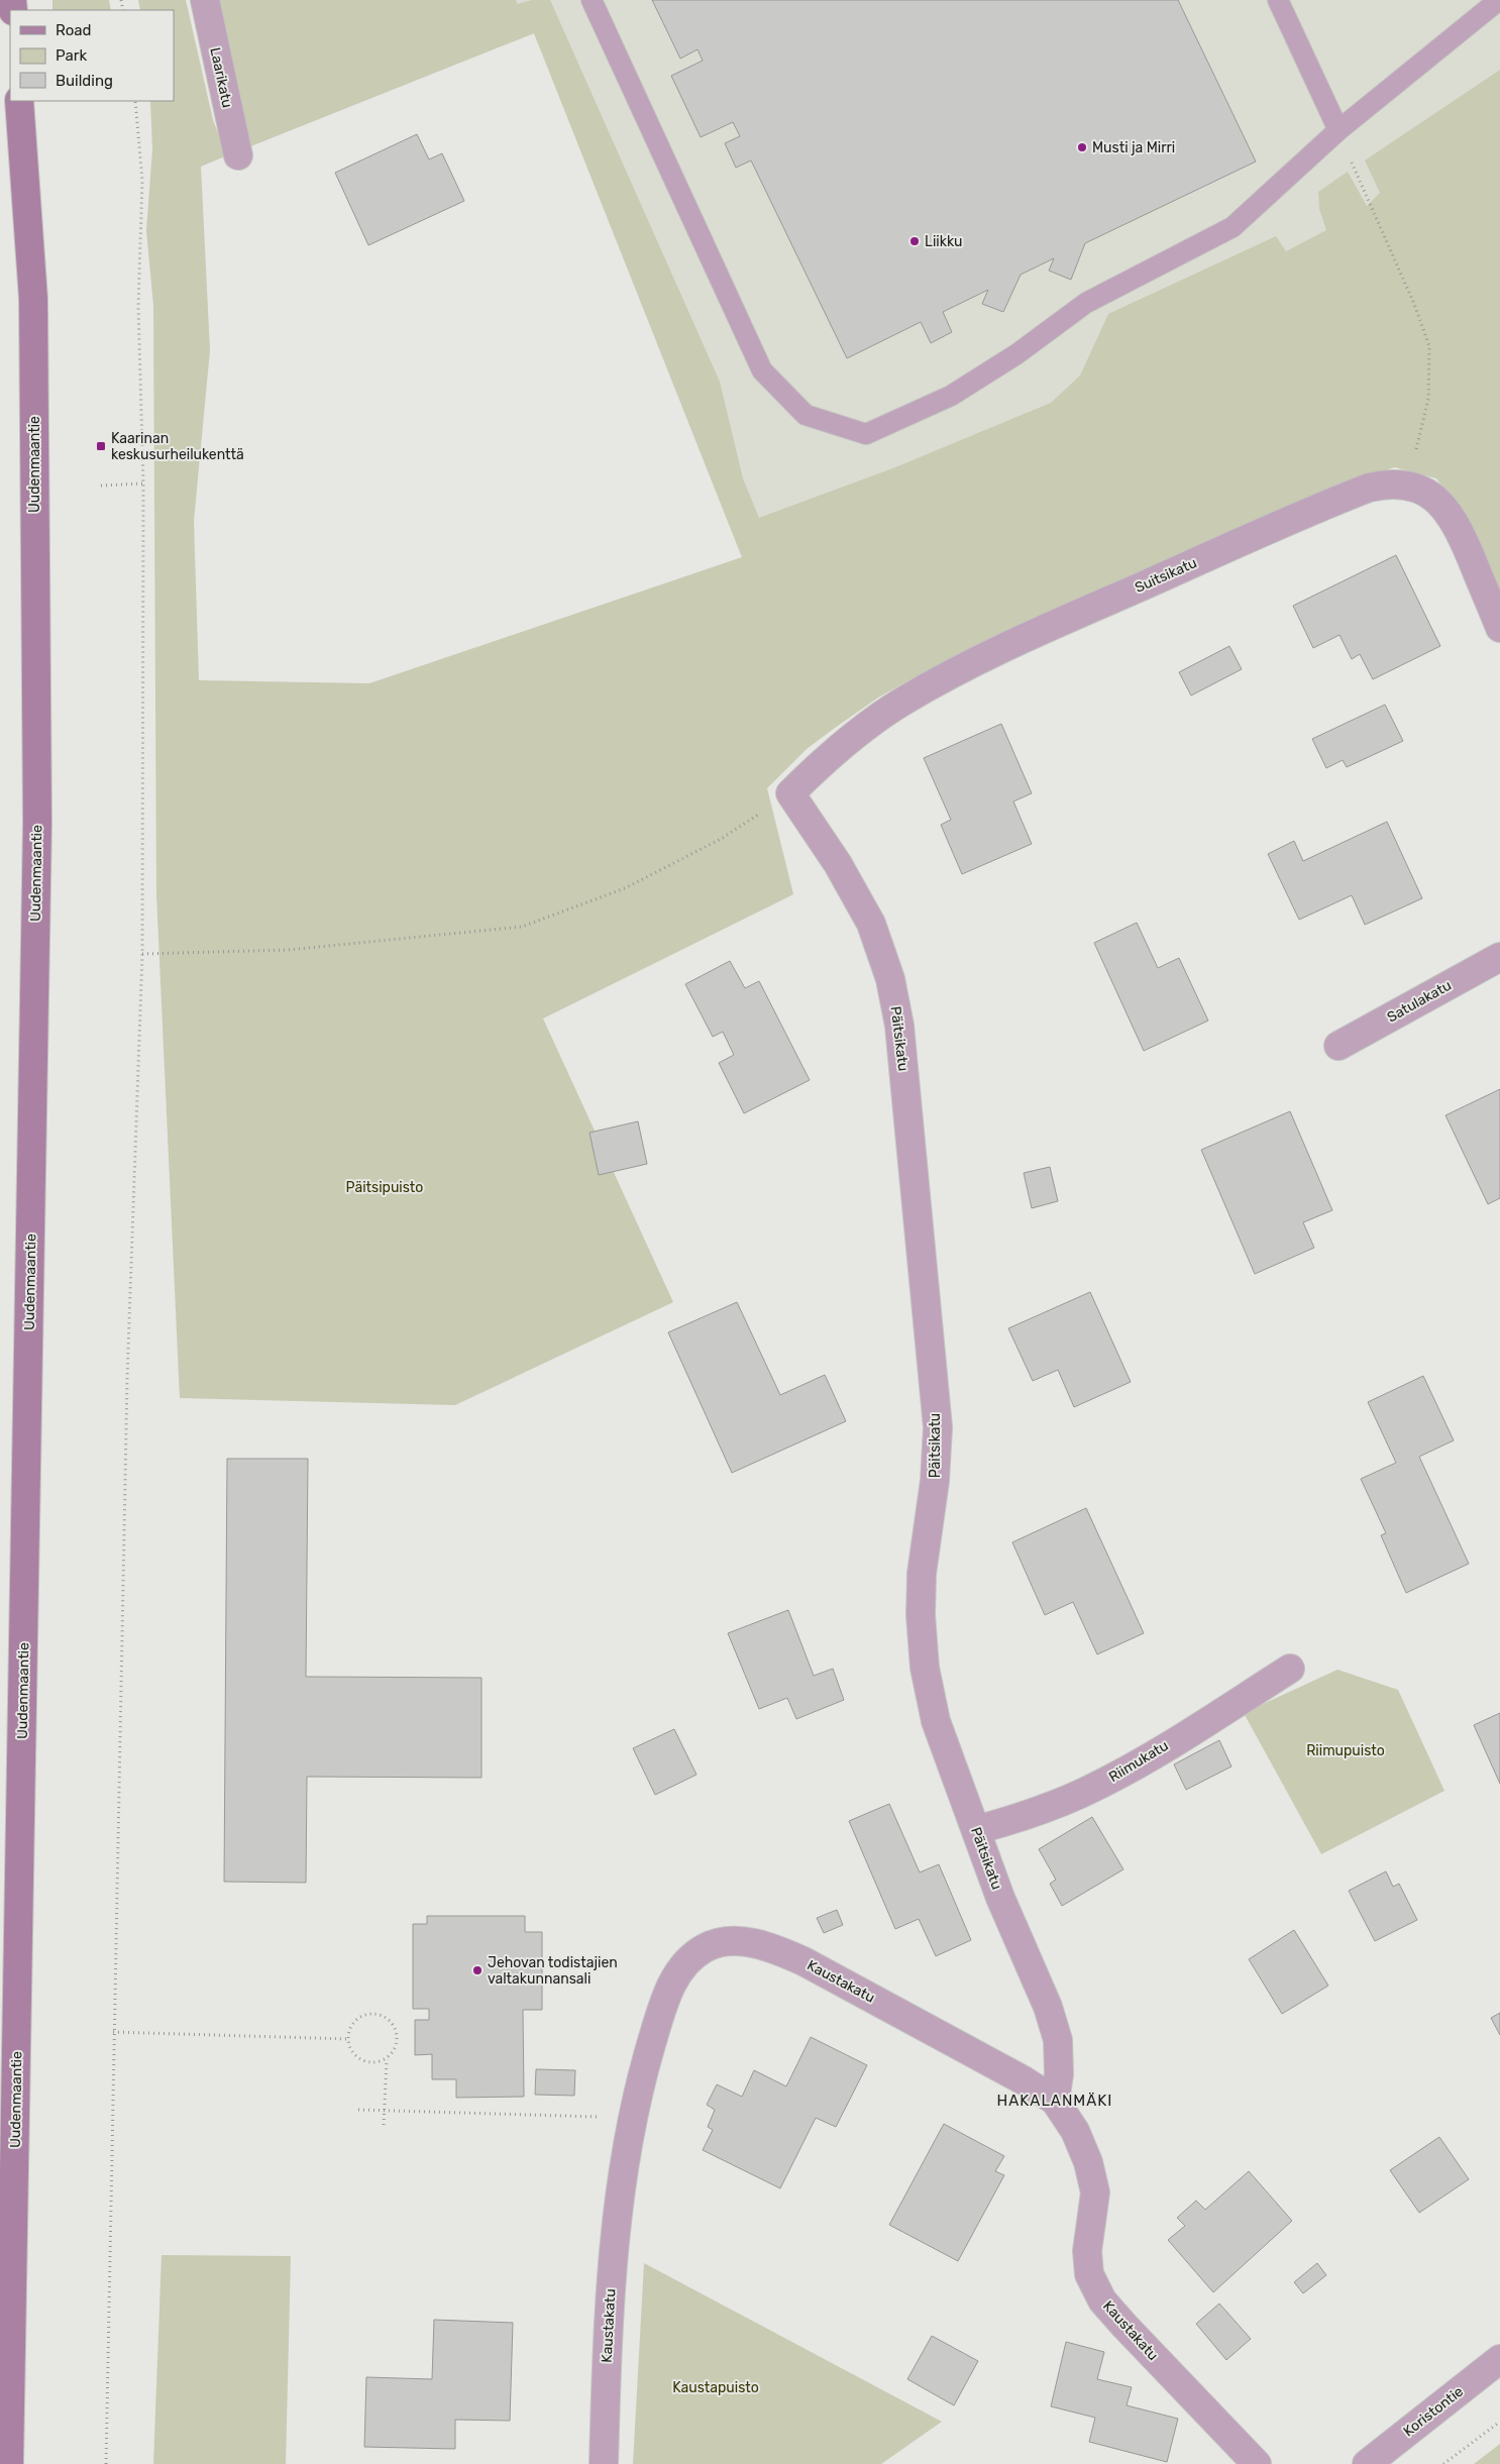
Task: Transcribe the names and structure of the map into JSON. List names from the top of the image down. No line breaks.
{"streets":{"main road":["Uudenmaantie"],"street":["Laarikatu","Suitsikatu","Satulakatu","Päitsikatu","Riimukatu","Kaustakatu","Koristontie"]},"crossings":[["Suitsikatu","Päitsikatu"],["Päitsikatu","Riimukatu"],["Päitsikatu","Kaustakatu"]],"districts":["HAKALANMÄKI"],"parks":["Päitsipuisto","Riimupuisto","Kaustapuisto"],"places":{"other":["Musti ja Mirri","Liikku","Jehovan todistajien valtakunnansali"],"transit":["Kaarinan keskusurheilukenttä"]},"legend":["Road","Park","Building"]}
